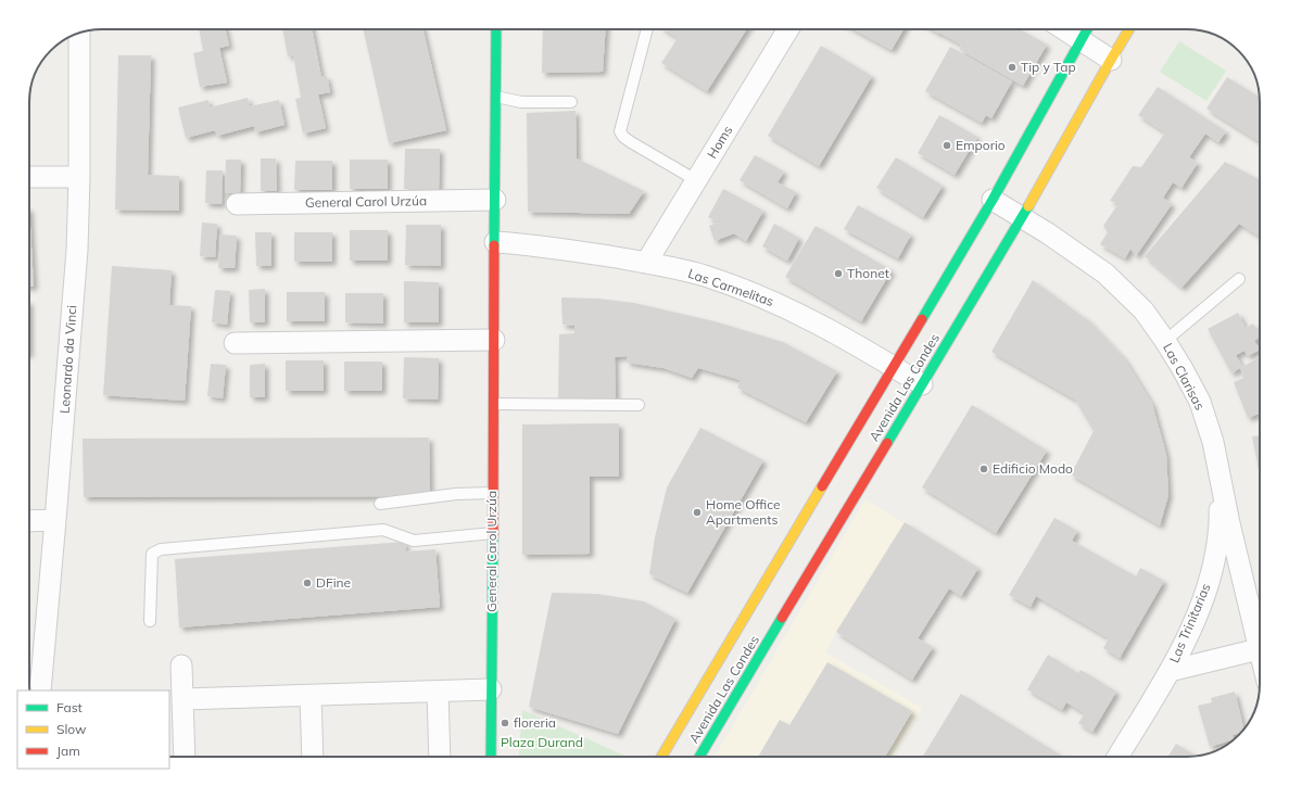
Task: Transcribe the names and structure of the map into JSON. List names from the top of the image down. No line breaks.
{"streets":{"main road":["General Carol Urzúa","Avenida Las Condes"],"street":["Homs","Las Carmelitas","Leonardo da Vinci","Las Clarisas","Las Trinitarias"]},"crossings":[["Homs","Las Carmelitas"],["General Carol Urzúa","Las Carmelitas"],["Las Carmelitas","Avenida Las Condes"],["Las Clarisas","Avenida Las Condes"],["Las Clarisas","Las Trinitarias"]],"parks":["Plaza Durand"],"places":["Tip y Tap","Emporio","Thonet","Edificio Modo","Home Office Apartments","DFine","floreria"],"legend":["Fast","Slow","Jam"]}
